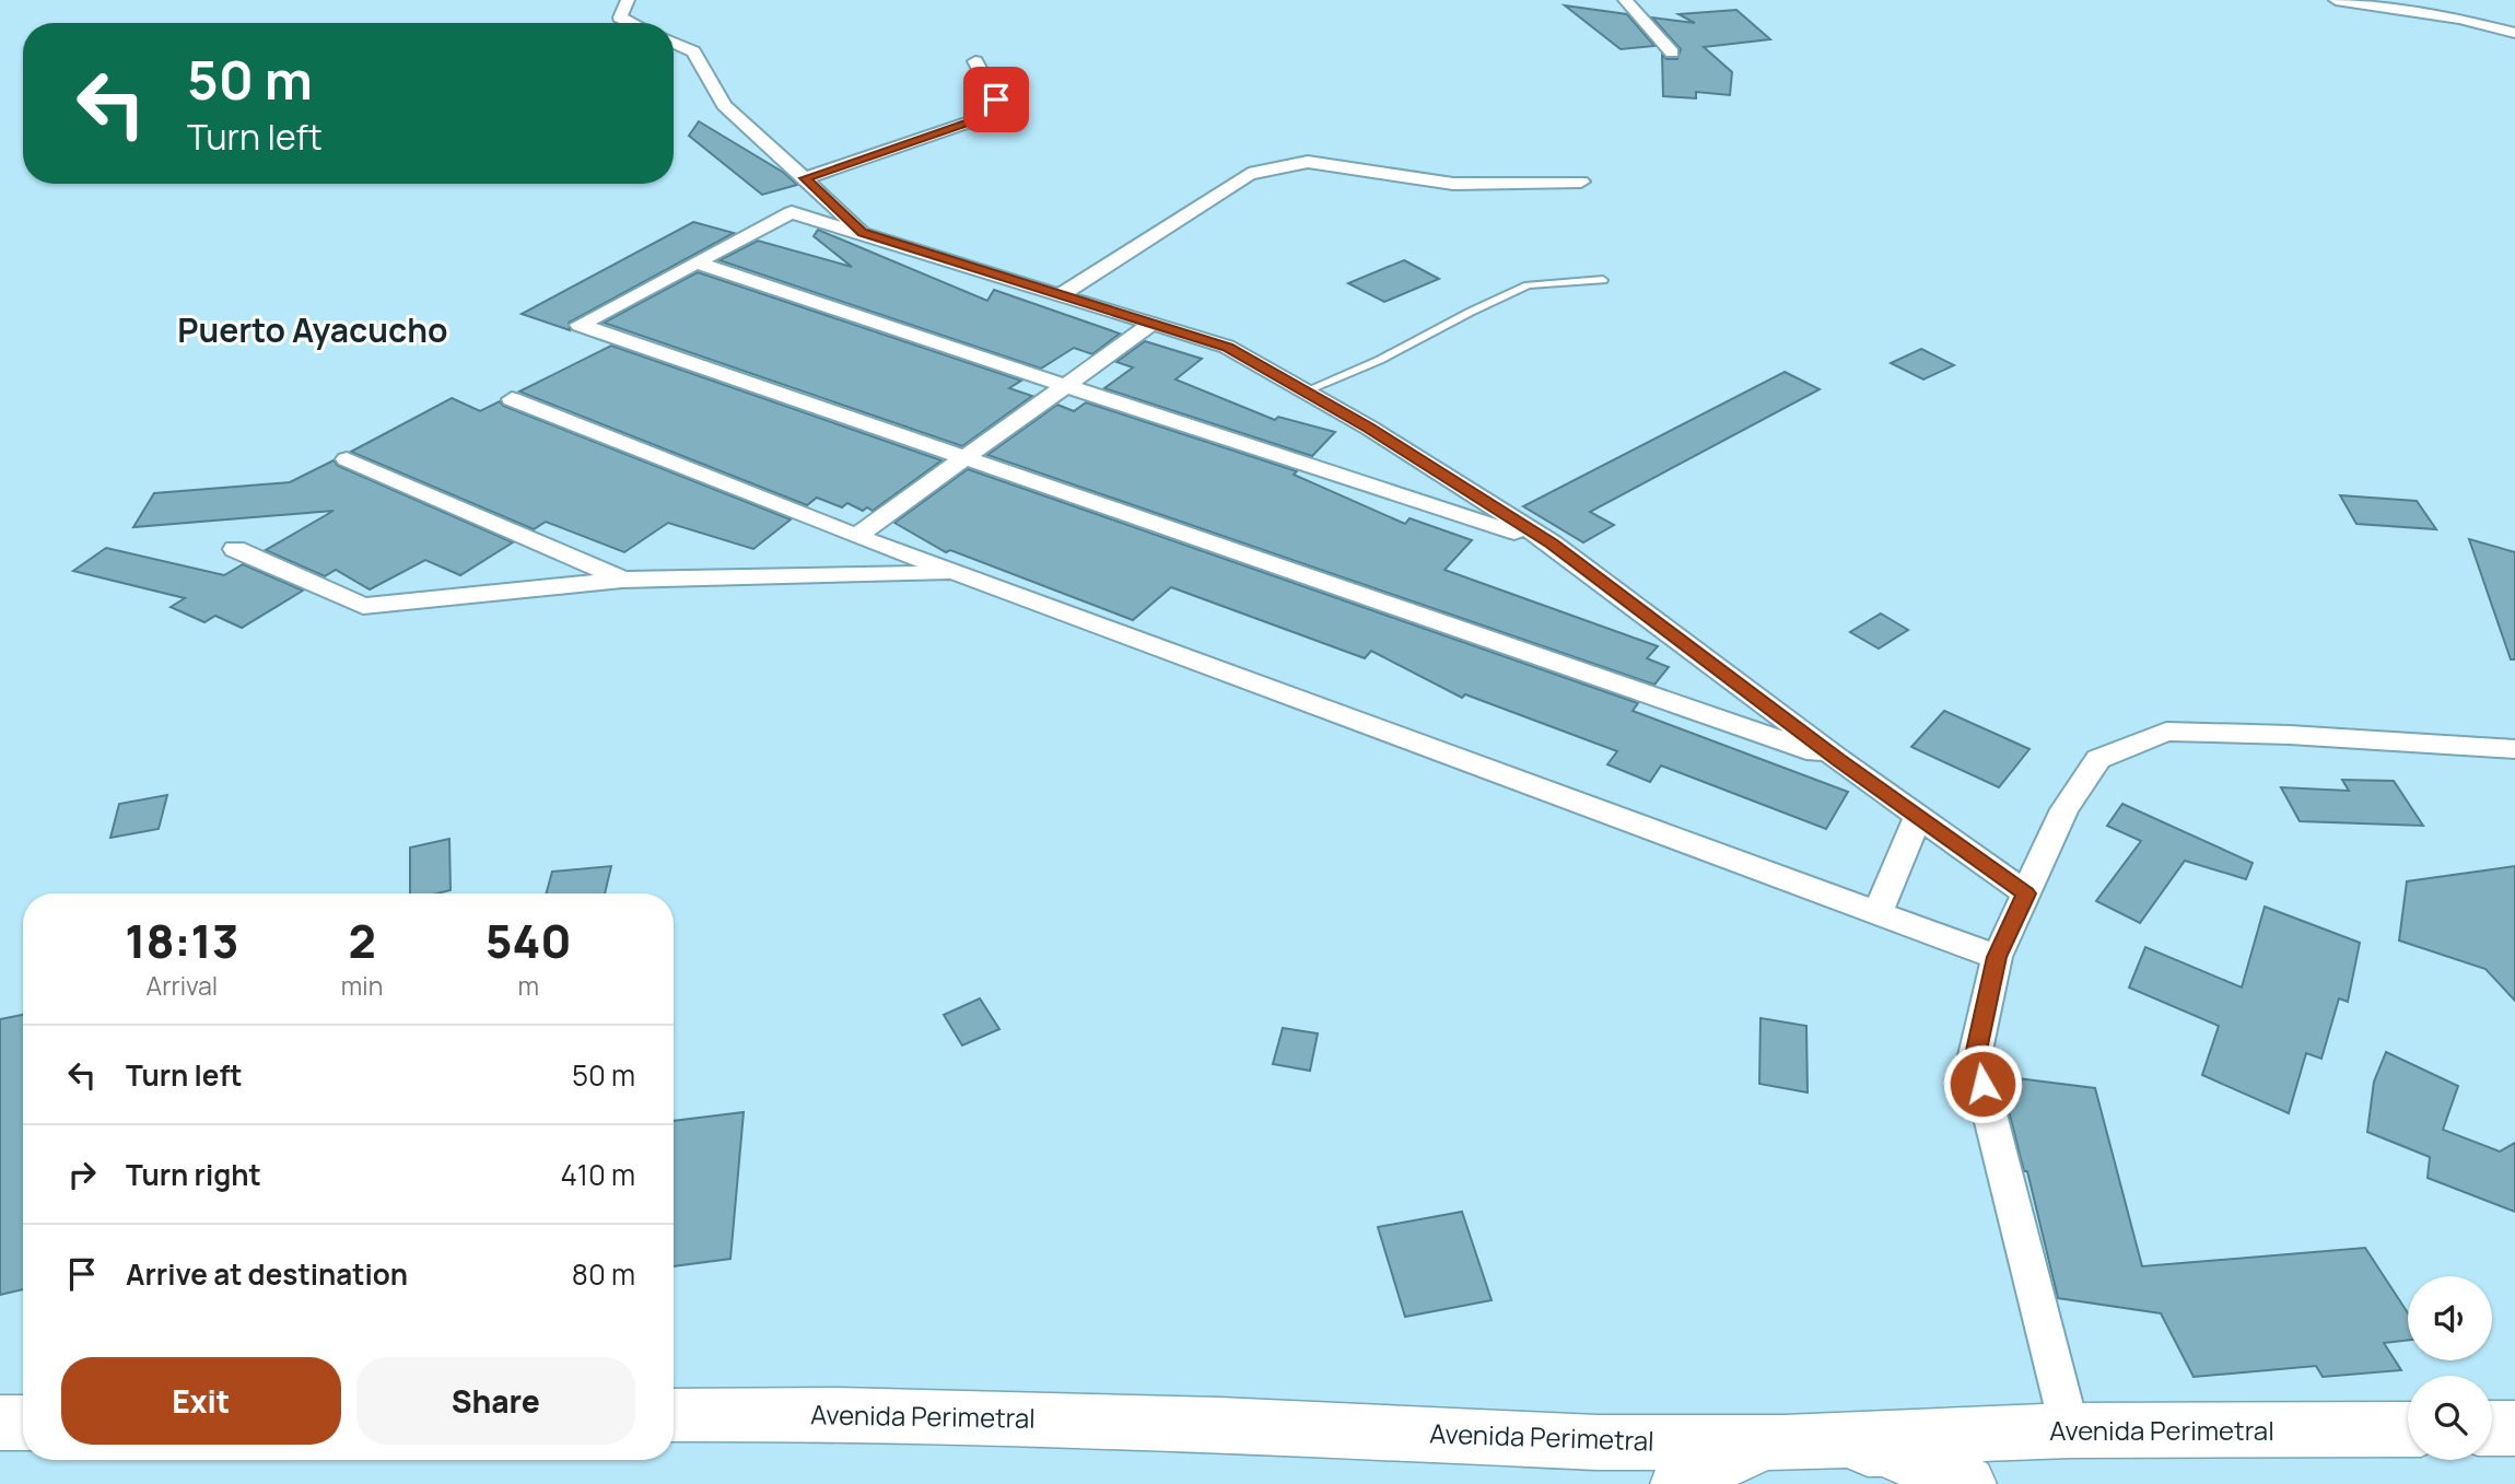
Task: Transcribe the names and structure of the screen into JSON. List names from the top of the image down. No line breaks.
{"streets":{"main road":["Avenida Perimetral"]},"districts":["Puerto Ayacucho"],"page":{"turn":["50 m","Turn left"],"eta":["18:13","Arrival","2","min","540","m"],"list":[{"name":"Turn left","value":"50 m"},{"name":"Turn right","value":"410 m"},{"name":"Arrive at destination","value":"80 m"}],"buttons":["Exit","Share"]}}
